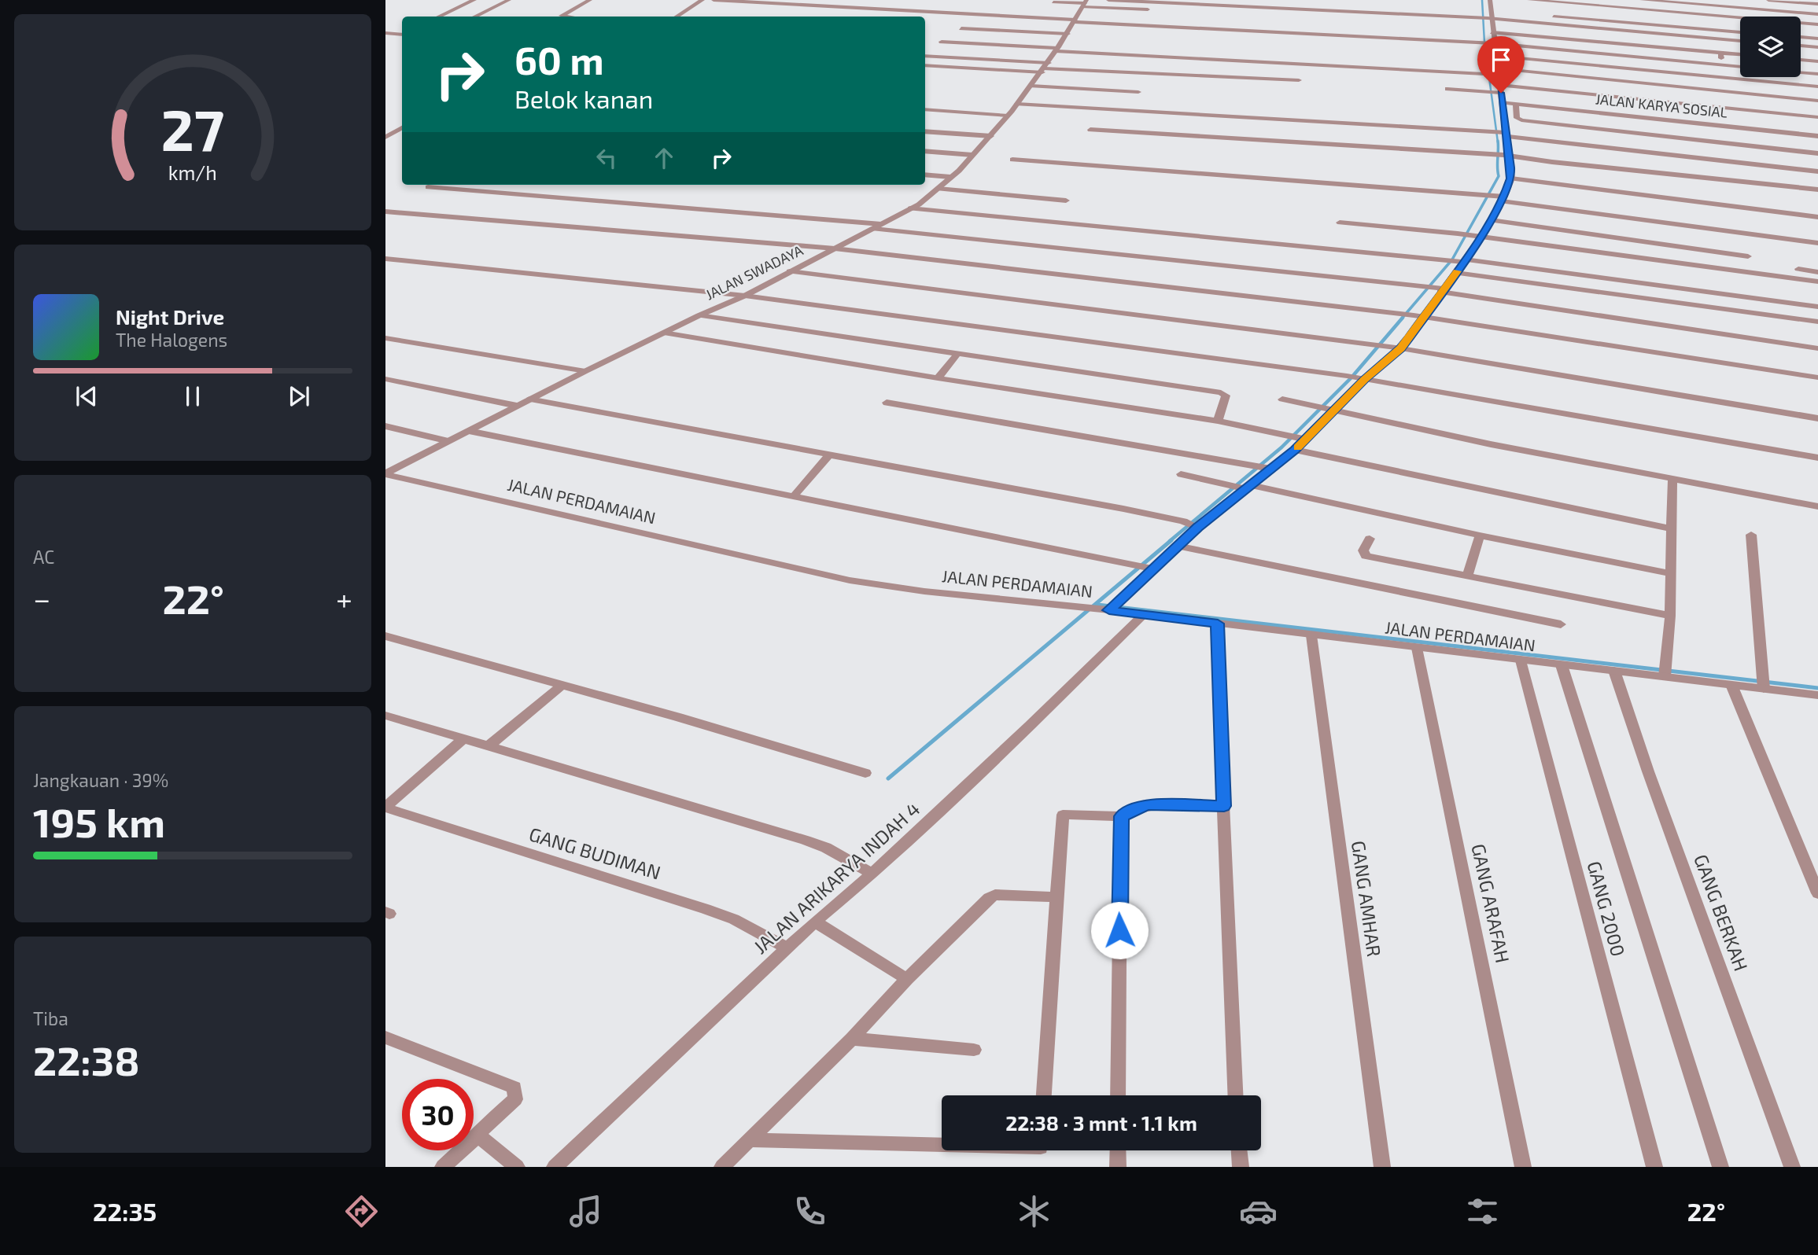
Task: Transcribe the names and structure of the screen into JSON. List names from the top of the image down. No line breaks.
{"streets":{"street":["JALAN KARYA SOSIAL","JALAN SWADAYA","JALAN PERDAMAIAN","GANG BUDIMAN","JALAN ARIKARYA INDAH 4","GANG AMHAR","GANG ARAFAH","GANG 2000","GANG BERKAH"]},"crossings":[["JALAN SWADAYA","JALAN PERDAMAIAN"],["JALAN PERDAMAIAN","JALAN ARIKARYA INDAH 4"],["JALAN PERDAMAIAN","GANG AMHAR"],["JALAN PERDAMAIAN","GANG ARAFAH"],["JALAN PERDAMAIAN","GANG 2000"],["JALAN PERDAMAIAN","GANG BERKAH"],["GANG BUDIMAN","JALAN ARIKARYA INDAH 4"]],"page":{"turn":["60 m","Belok kanan"],"song":["Night Drive","The Halogens"],"tile":["AC",["Jangkauan · 39%","195 km"],["Tiba","22:38"]],"heat":["−","22°","+"],"limit":"30","trip":"22:38 · 3 mnt · 1.1 km","tabs":["22:35","22°"],"gauge":["27","km/h"]}}
